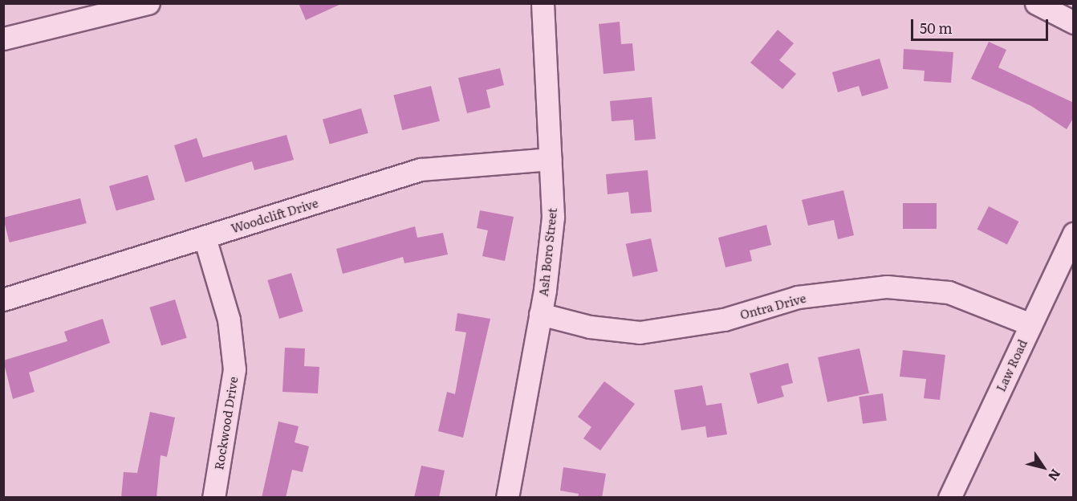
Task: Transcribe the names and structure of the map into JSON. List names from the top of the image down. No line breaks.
{"streets":{"street":["Woodclift Drive","Ash Boro Street","Ontra Drive","Law Road","Rockwood Drive"]},"crossings":[["Woodclift Drive","Ash Boro Street"],["Woodclift Drive","Rockwood Drive"],["Ash Boro Street","Ontra Drive"],["Ontra Drive","Law Road"]],"scale_bar":"50 m","north":"bottom right"}
